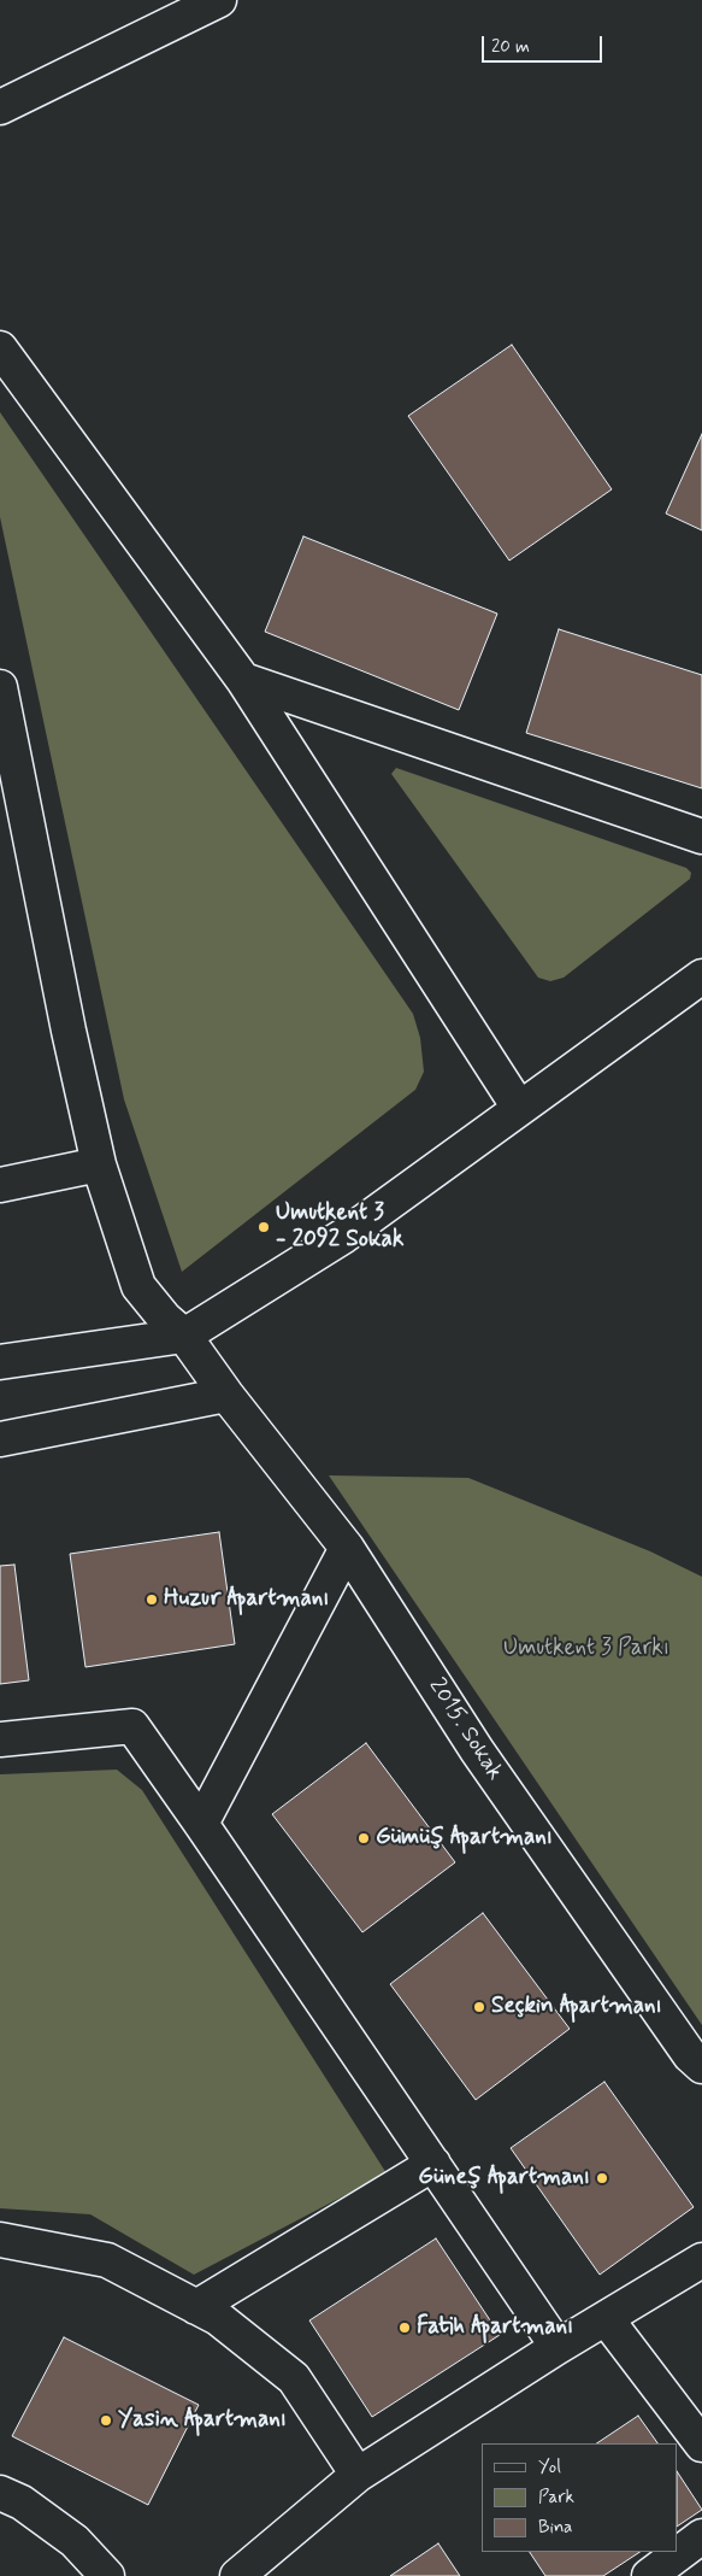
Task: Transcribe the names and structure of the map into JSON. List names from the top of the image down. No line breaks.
{"streets":{"street":["2015. Sokak"]},"parks":["Umutkent 3 Parkı"],"places":["Umutkent 3 - 2092 Sokak","Huzur Apartmanı","Gümüş Apartmanı","Seçkin Apartmanı","Güneş Apartmanı","Fatih Apartmanı","Yasin Apartmanı"],"legend":["Yol","Park","Bina"],"scale_bar":"20 m"}
